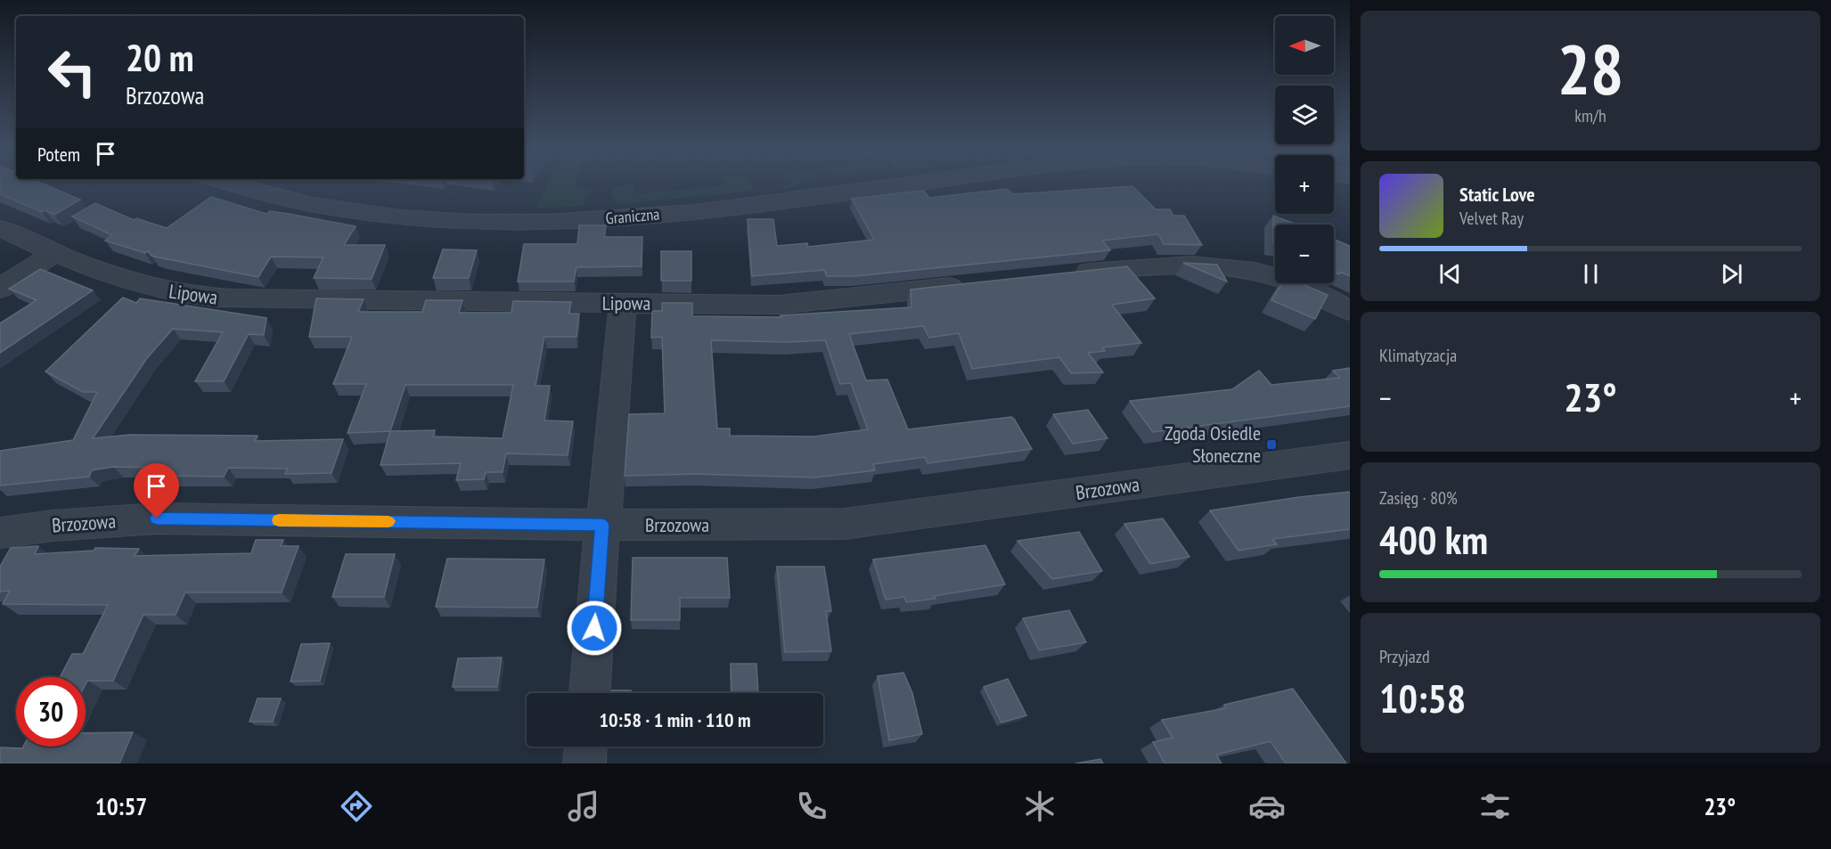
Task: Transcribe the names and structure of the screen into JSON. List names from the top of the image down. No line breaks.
{"streets":{"street":["Graniczna","Lipowa","Brzozowa"]},"places":{"transit":["Zgoda Osiedle Słoneczne"]},"north":"left","page":{"tile":[["28","km/h"],"Klimatyzacja",["Zasięg · 80%","400 km"],["Przyjazd","10:58"]],"map_buttons":["+","−"],"turn":["20 m","Brzozowa"],"then":"Potem","song":["Static Love","Velvet Ray"],"heat":["−","23°","+"],"limit":"30","trip":"10:58 · 1 min · 110 m","tabs":["10:57","23°"]}}
